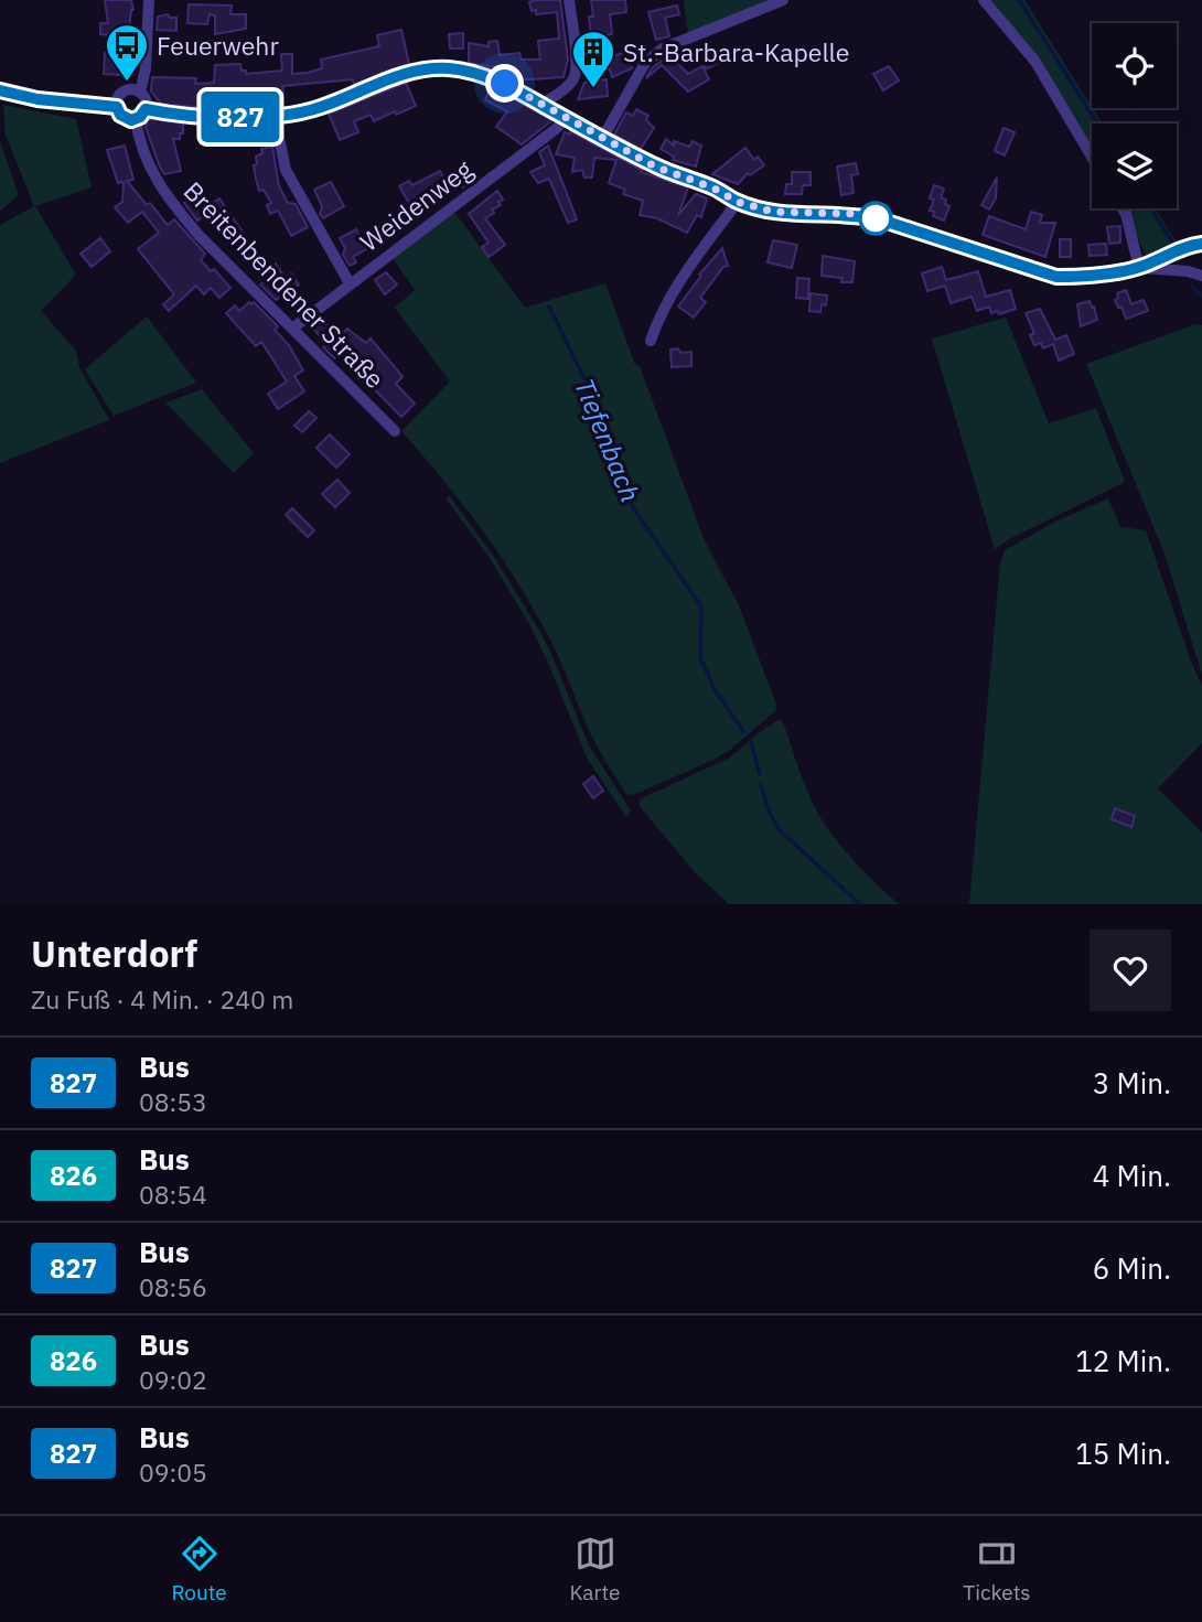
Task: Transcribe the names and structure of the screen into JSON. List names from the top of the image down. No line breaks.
{"streets":{"street":["Weidenweg","Breitenbendener Straße"]},"crossings":[["Weidenweg","Breitenbendener Straße"]],"water":["Tiefenbach"],"places":{"bus stop":["Feuerwehr"],"building":["St.-Barbara-Kapelle"]},"lines":["bus line 827"],"page":{"on_map":"827","heading":["Unterdorf","Zu Fuß · 4 Min. · 240 m"],"list":[{"mark":"827","name":"Bus","note":"08:53","value":"3 Min."},{"mark":"826","name":"Bus","note":"08:54","value":"4 Min."},{"mark":"827","name":"Bus","note":"08:56","value":"6 Min."},{"mark":"826","name":"Bus","note":"09:02","value":"12 Min."},{"mark":"827","name":"Bus","note":"09:05","value":"15 Min."}],"tabs":["Route","Karte","Tickets"]}}
